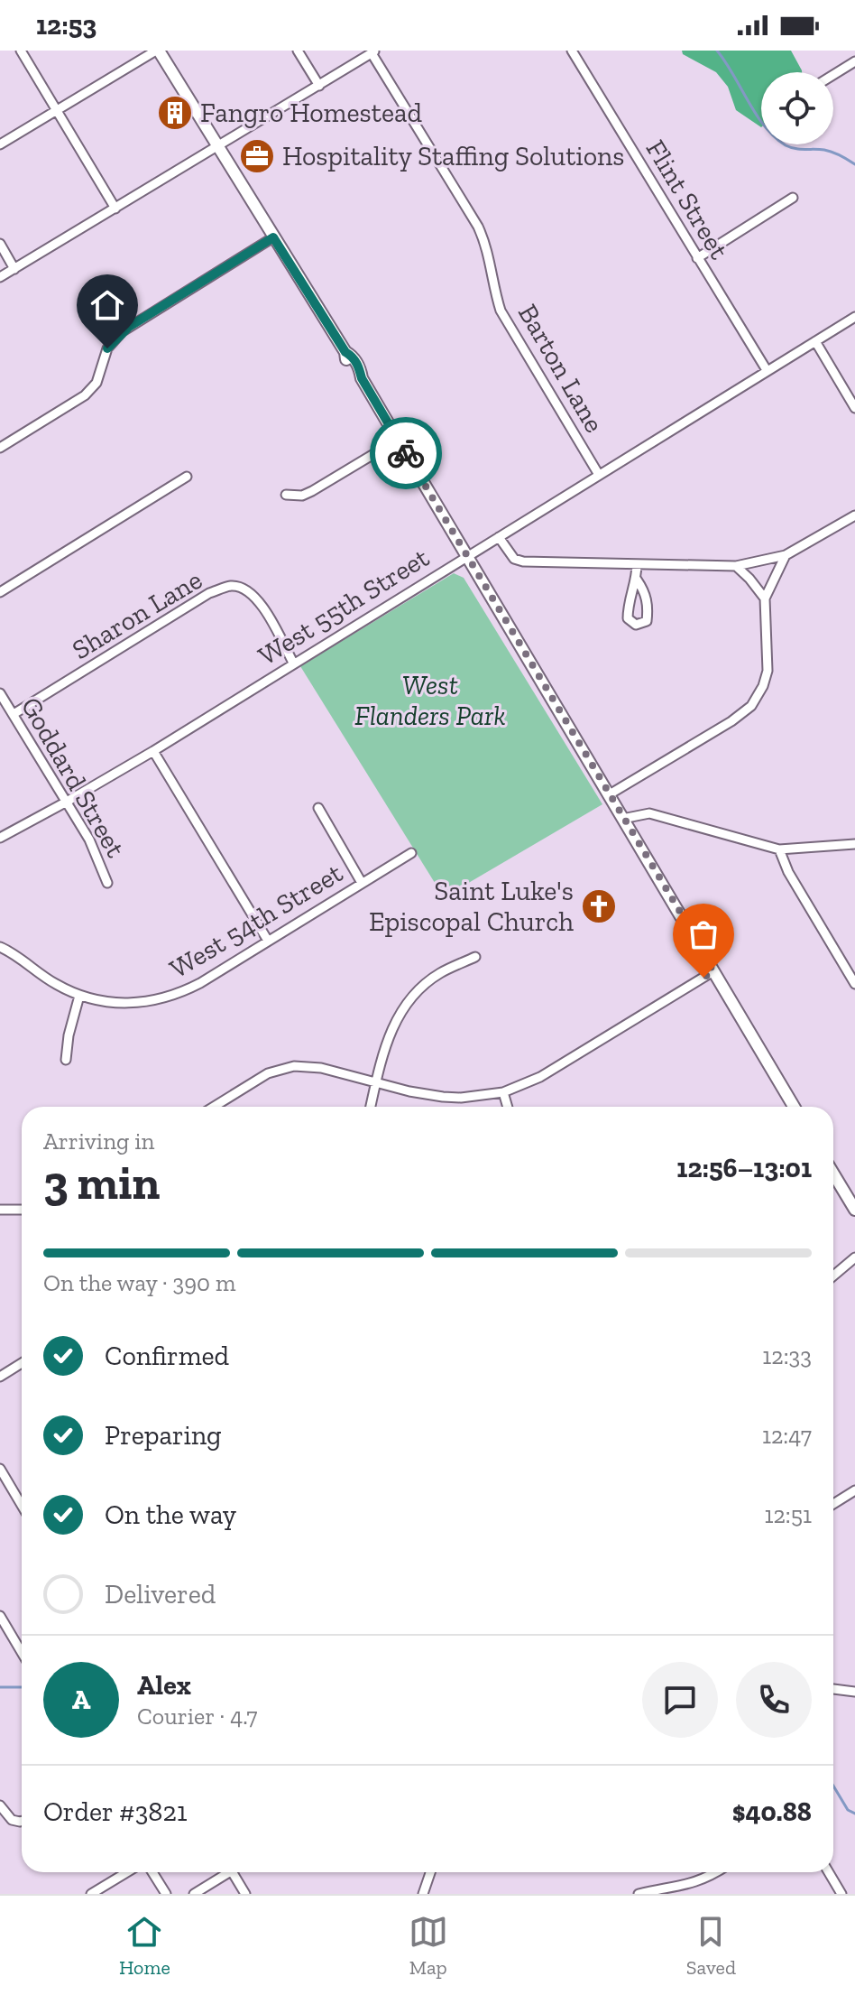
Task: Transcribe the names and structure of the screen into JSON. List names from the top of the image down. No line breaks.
{"streets":{"street":["Flint Street","Barton Lane","West 55th Street","Sharon Lane","Goddard Street","West 54th Street"]},"crossings":[["Flint Street","West 55th Street"],["Barton Lane","West 55th Street"],["West 55th Street","Sharon Lane"],["West 55th Street","Goddard Street"],["Sharon Lane","Goddard Street"]],"parks":["West Flanders Park"],"places":{"building":["Fangro Homestead"],"office":["Hospitality Staffing Solutions"],"church":["Saint Luke's Episcopal Church"]},"page":{"status":"12:53","heading":["3 min","Arriving in","12:56–13:01"],"panel":["Alex","Courier · 4.7","Order #3821","$40.88"],"bar":"On the way · 390 m","list":[["Confirmed","12:33"],["Preparing","12:47"],["On the way","12:51"],"Delivered"],"round":"A","tabs":["Home","Map","Saved"]}}
